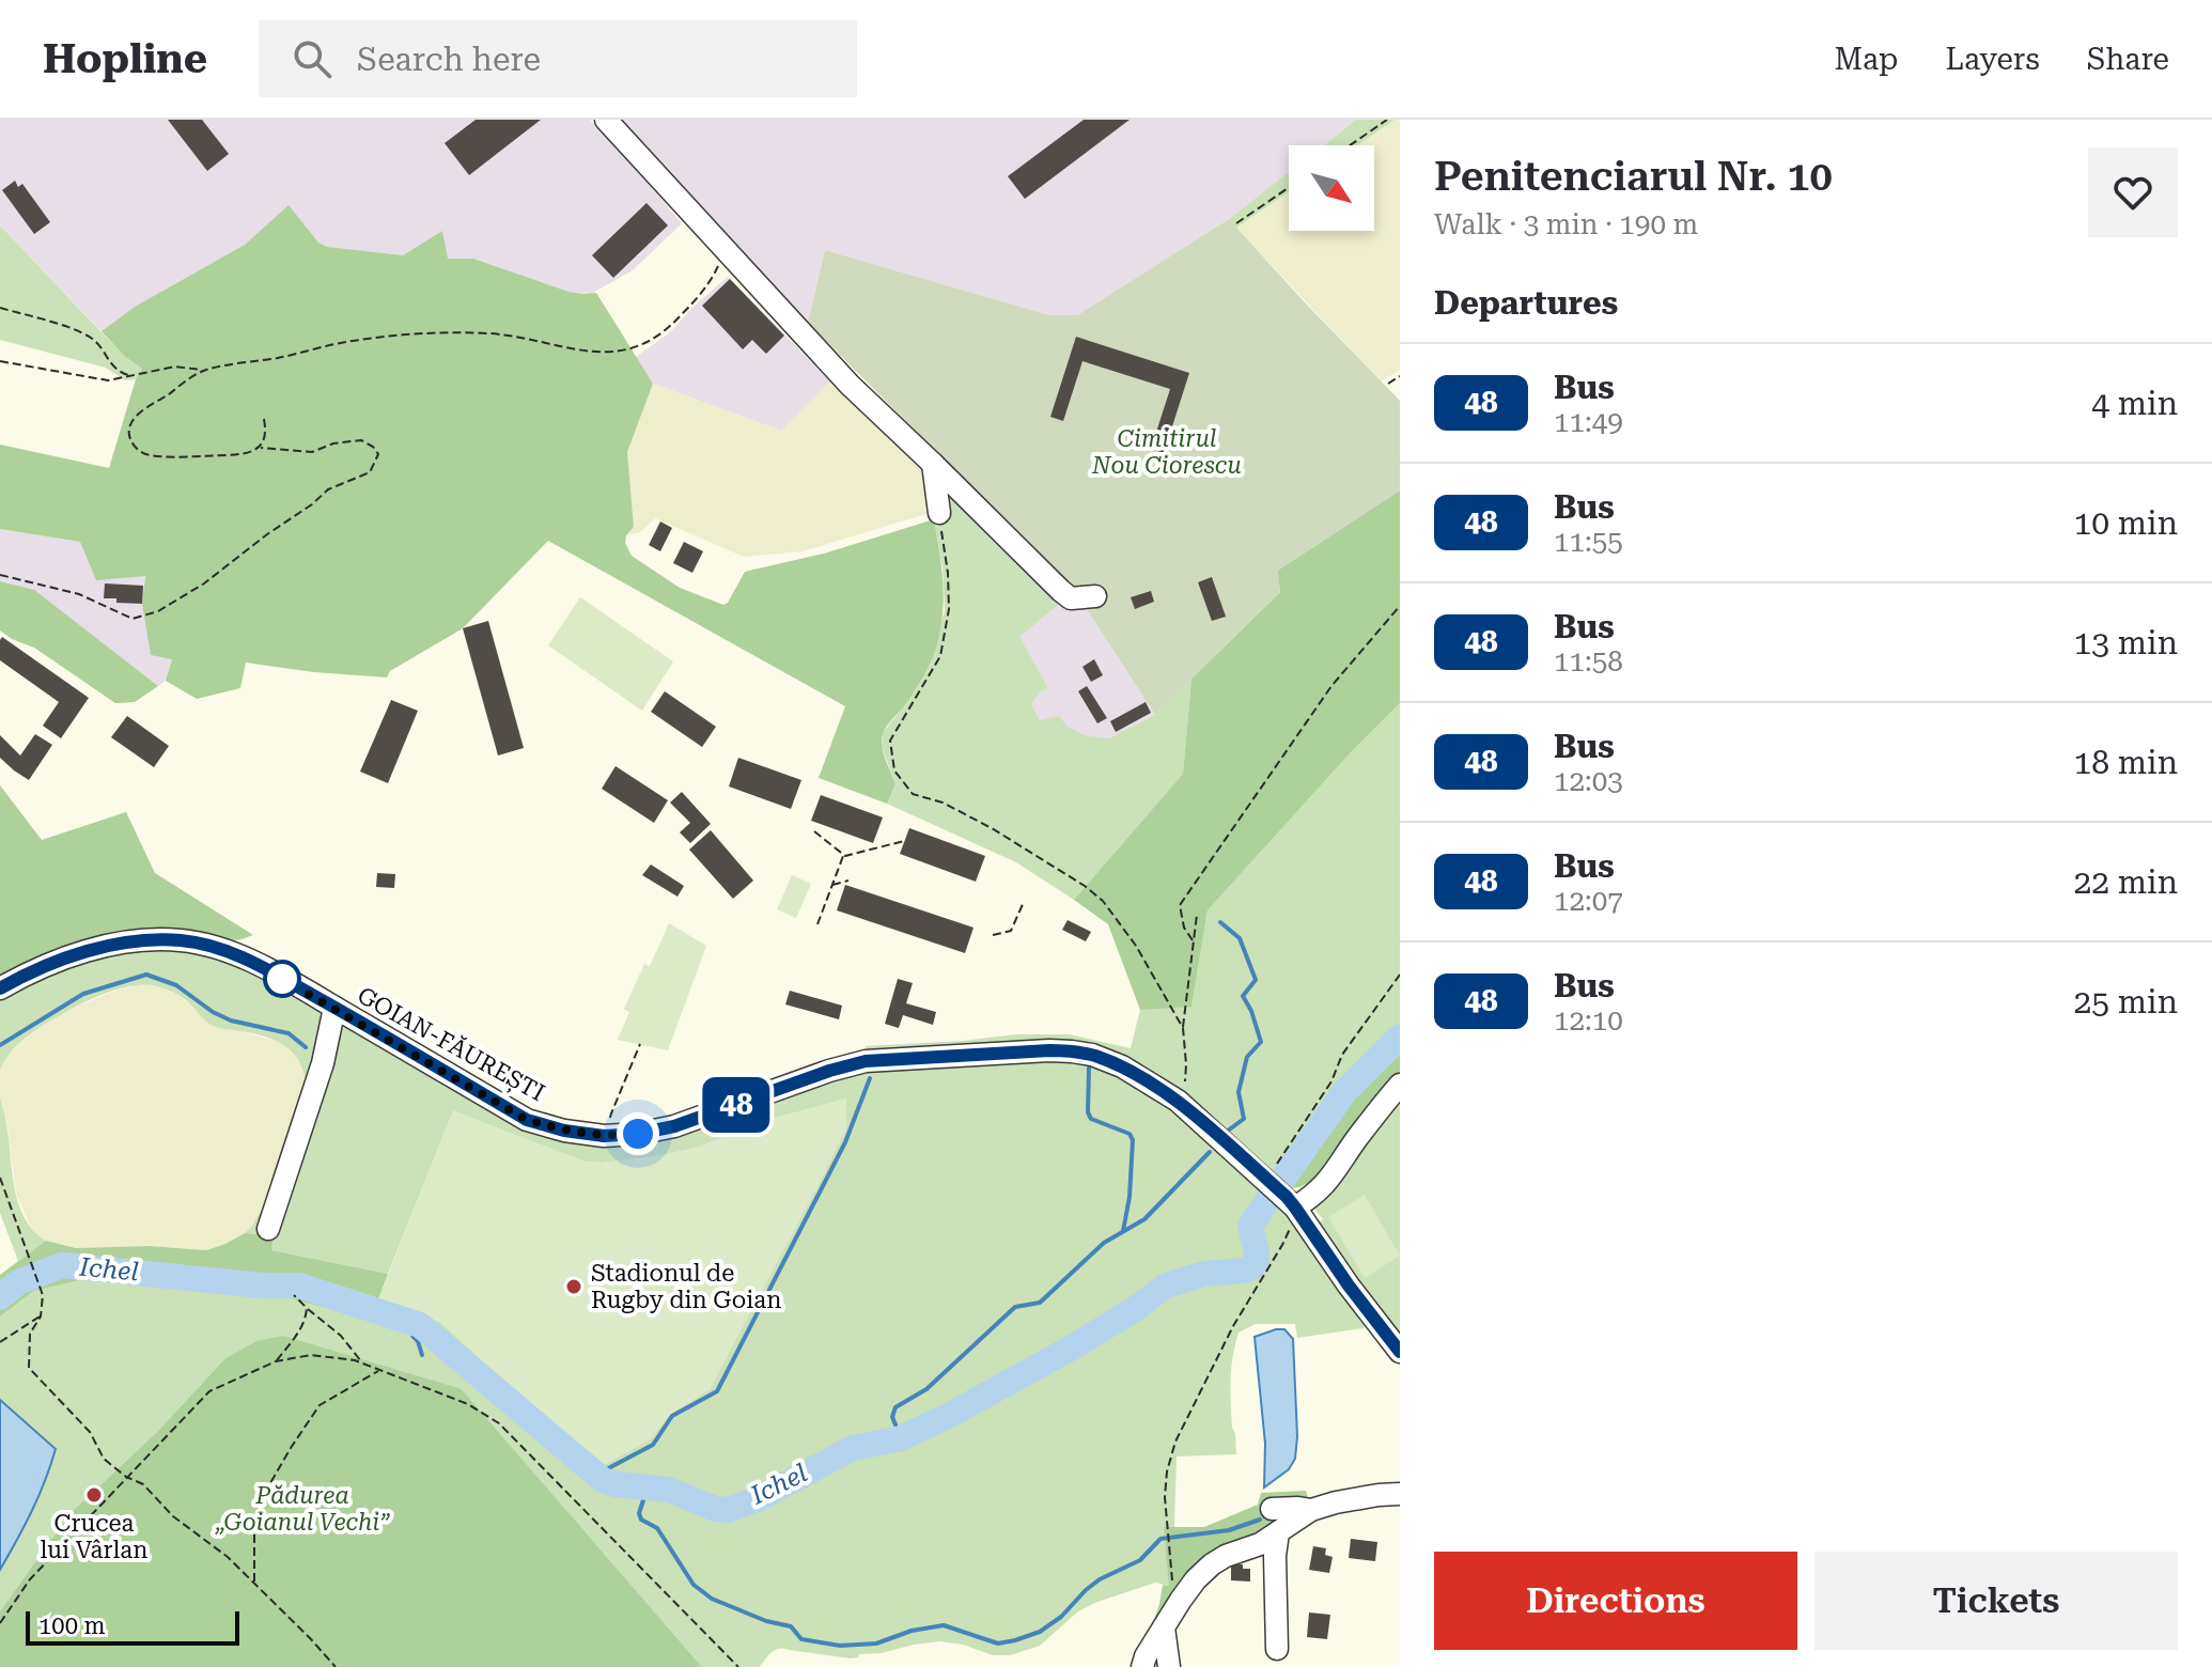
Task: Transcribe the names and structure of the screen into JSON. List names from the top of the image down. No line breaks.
{"streets":{"street":["GOIAN-FĂUREȘTI"]},"water":["Ichel"],"parks":["Cimitirul Nou Ciorescu","Pădurea „Goianul Vechi”"],"places":["Stadionul de Rugby din Goian","Crucea lui Vârlan"],"lines":["bus line 48"],"scale_bar":"100 m","north":"bottom right","page":{"header":"Hopline","search":"Search here","nav":["Map","Layers","Share"],"on_map":"48","heading":[["Penitenciarul Nr. 10","Walk · 3 min · 190 m"],"Departures"],"list":[{"mark":"48","name":"Bus","note":"11:49","value":"4 min"},{"mark":"48","name":"Bus","note":"11:55","value":"10 min"},{"mark":"48","name":"Bus","note":"11:58","value":"13 min"},{"mark":"48","name":"Bus","note":"12:03","value":"18 min"},{"mark":"48","name":"Bus","note":"12:07","value":"22 min"},{"mark":"48","name":"Bus","note":"12:10","value":"25 min"}],"buttons":["Directions","Tickets"],"scale":"100 m"}}
